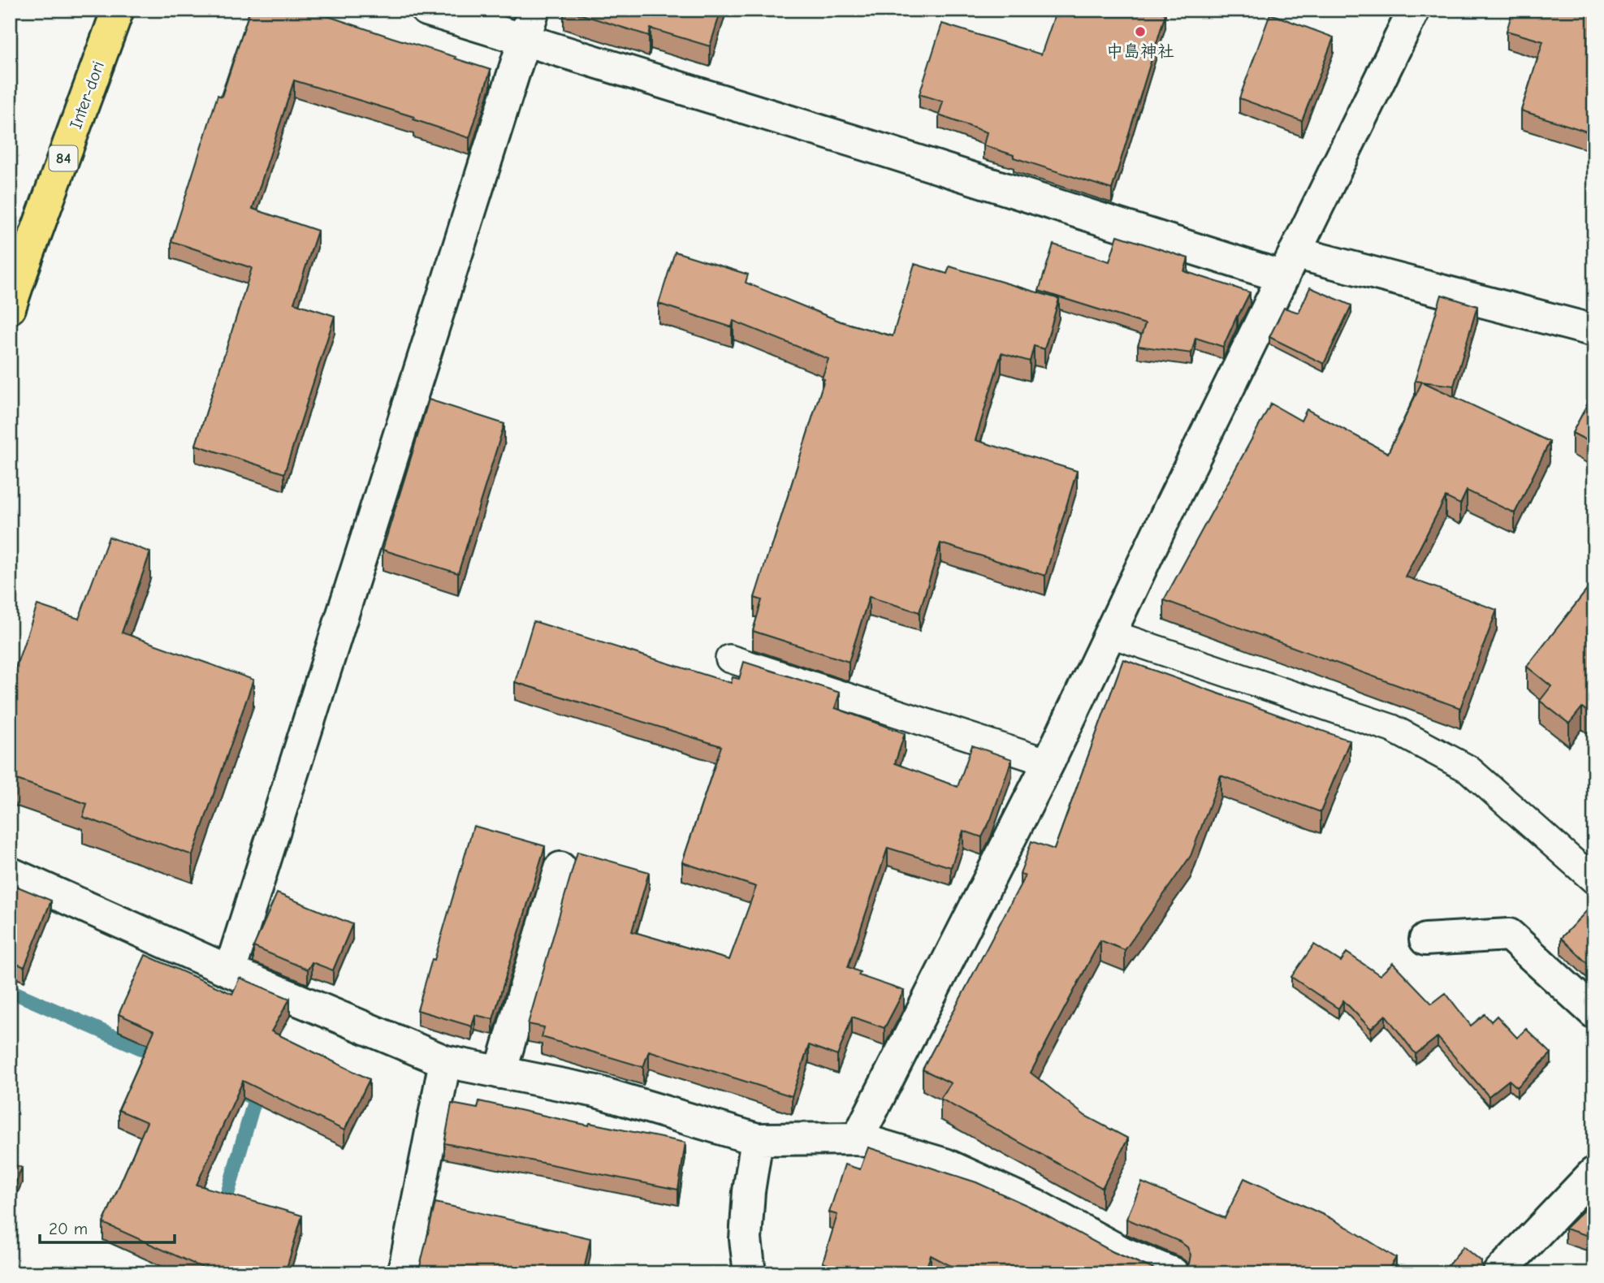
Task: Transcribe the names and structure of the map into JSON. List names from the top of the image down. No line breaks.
{"streets":{"main road":["Inter-dori","84"]},"places":["中島神社"],"scale_bar":"20 m"}
